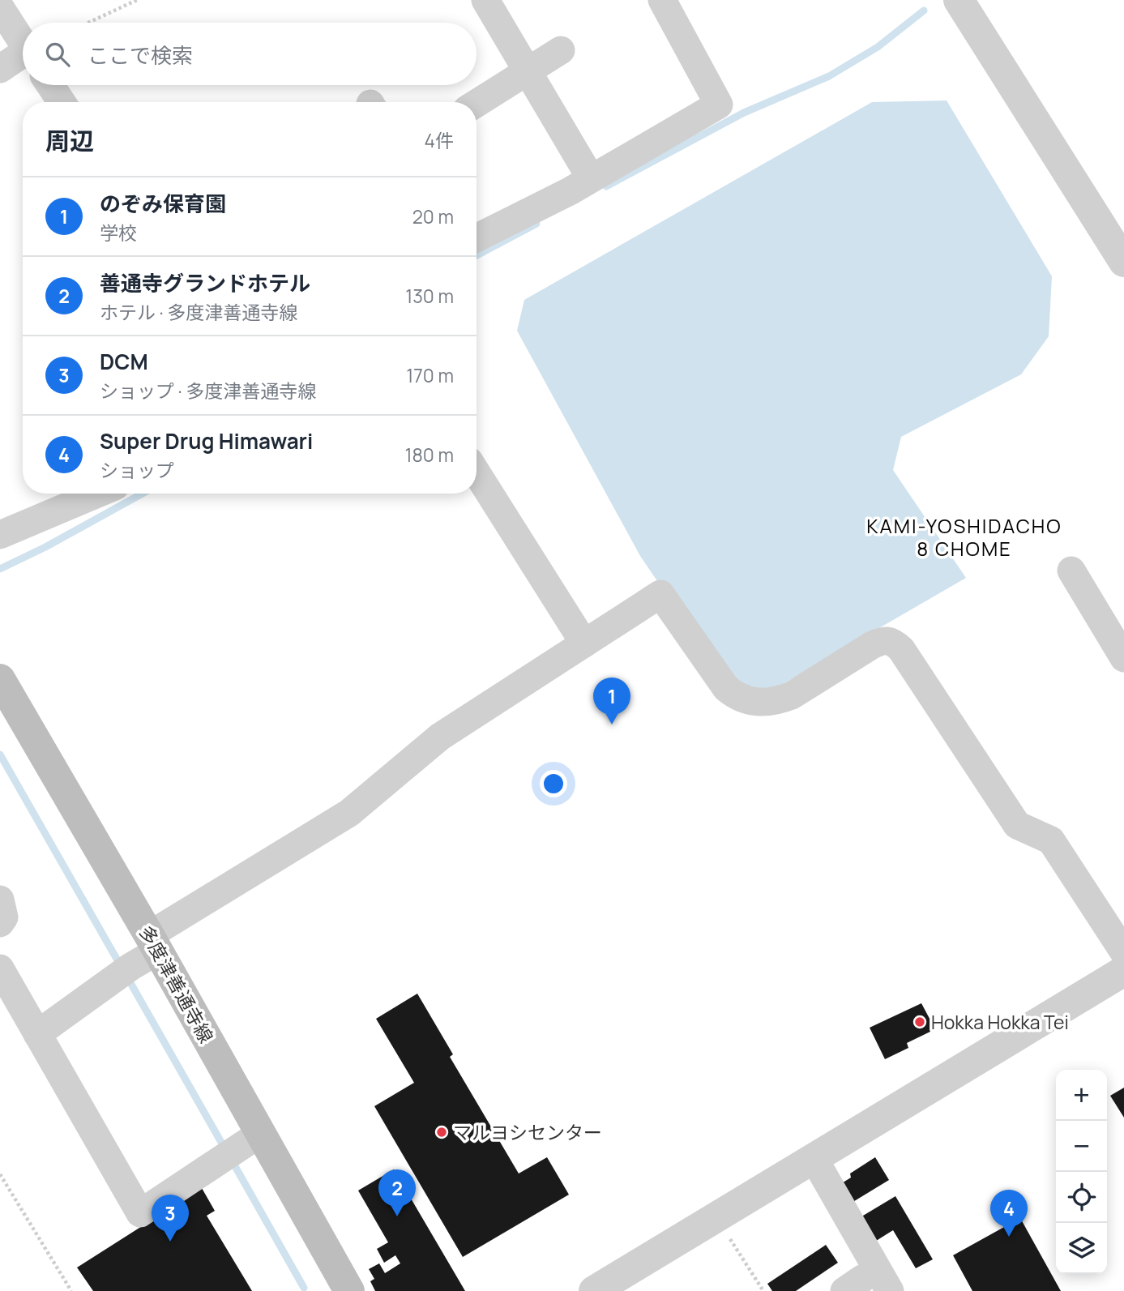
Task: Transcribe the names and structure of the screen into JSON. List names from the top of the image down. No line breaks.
{"streets":{"main road":["多度津善通寺線"]},"districts":["KAMI-YOSHIDACHO 8 CHOME"],"places":["Hokka Hokka Tei","マルヨシセンター"],"page":{"search":"ここで検索","heading":["周辺","4件"],"list":[{"mark":"1","name":"のぞみ保育園","note":"学校","value":"20 m"},{"mark":"2","name":"善通寺グランドホテル","note":"ホテル · 多度津善通寺線","value":"130 m"},{"mark":"3","name":"DCM","note":"ショップ · 多度津善通寺線","value":"170 m"},{"mark":"4","name":"Super Drug Himawari","note":"ショップ","value":"180 m"}],"pins":["1","2","4","3"],"map_buttons":["+","−"]}}
